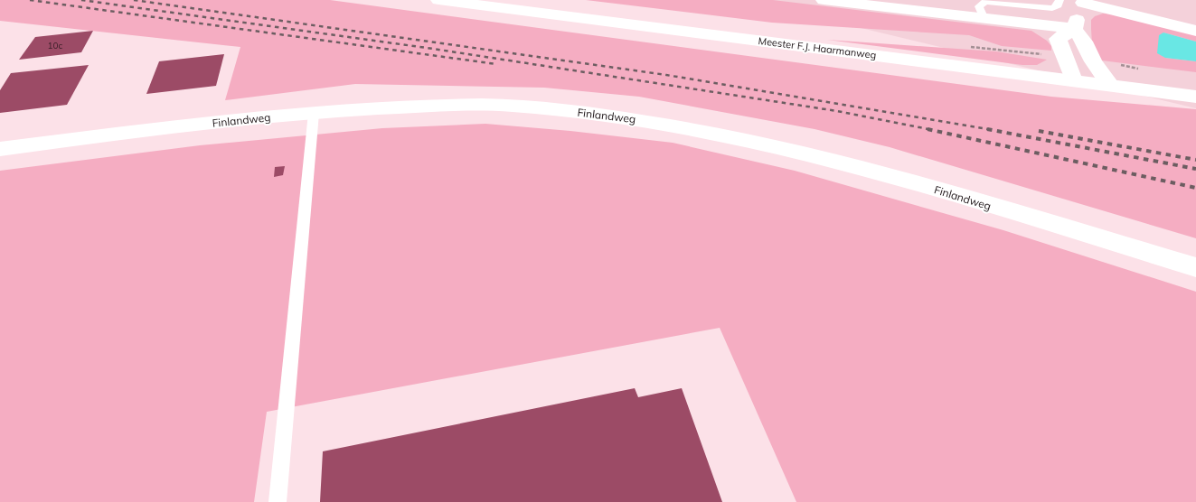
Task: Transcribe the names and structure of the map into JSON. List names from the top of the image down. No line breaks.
{"streets":{"street":["Meester F.J. Haarmanweg","Finlandweg"]},"house_numbers":["10c"]}
